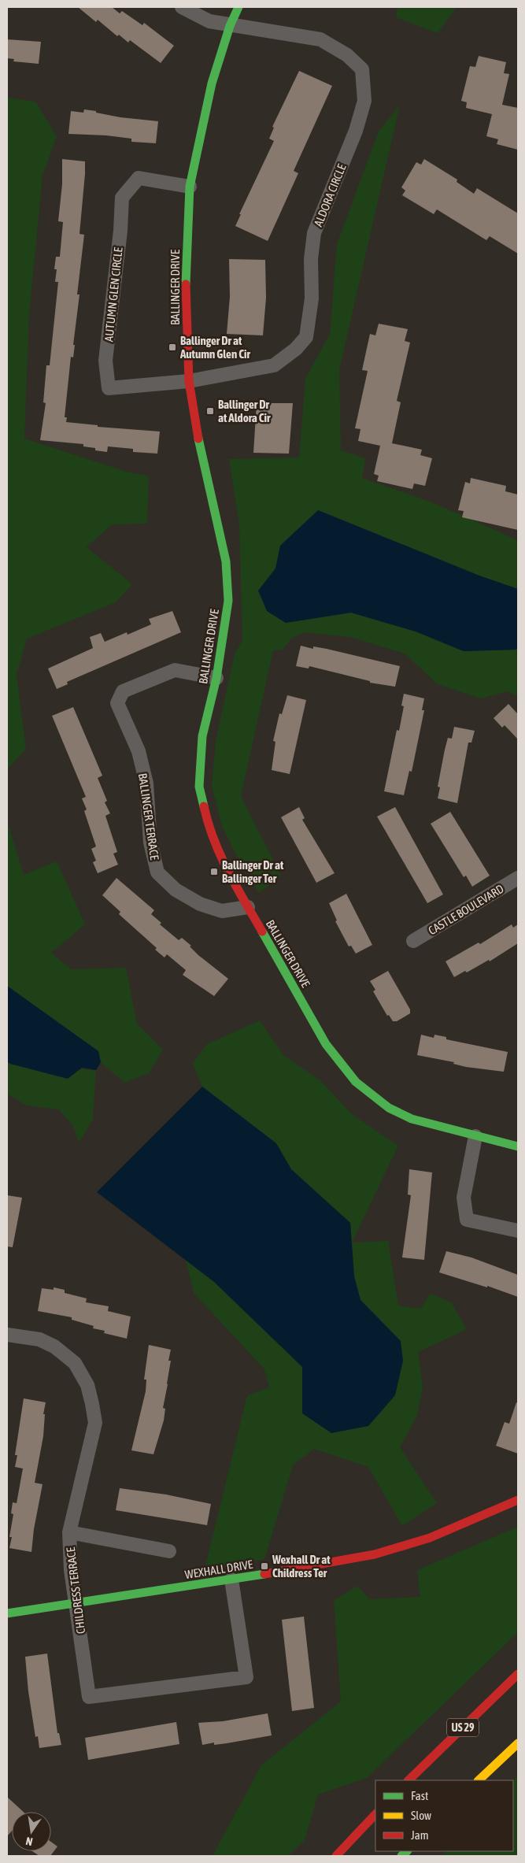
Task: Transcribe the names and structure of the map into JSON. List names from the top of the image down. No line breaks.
{"streets":{"main road":["BALLINGER DRIVE","WEXHALL DRIVE","US 29"],"street":["ALDORA CIRCLE","AUTUMN GLEN CIRCLE","BALLINGER TERRACE","CASTLE BOULEVARD","CHILDRESS TERRACE"]},"crossings":[["ALDORA CIRCLE","BALLINGER DRIVE"],["ALDORA CIRCLE","AUTUMN GLEN CIRCLE"],["BALLINGER DRIVE","AUTUMN GLEN CIRCLE"],["BALLINGER DRIVE","BALLINGER TERRACE"],["WEXHALL DRIVE","CHILDRESS TERRACE"]],"places":{"transit":["Ballinger Dr at Autumn Glen Cir","Ballinger Dr at Aldora Cir","Ballinger Dr at Ballinger Ter","Wexhall Dr at Childress Ter"]},"legend":["Fast","Slow","Jam"],"north":"bottom"}
